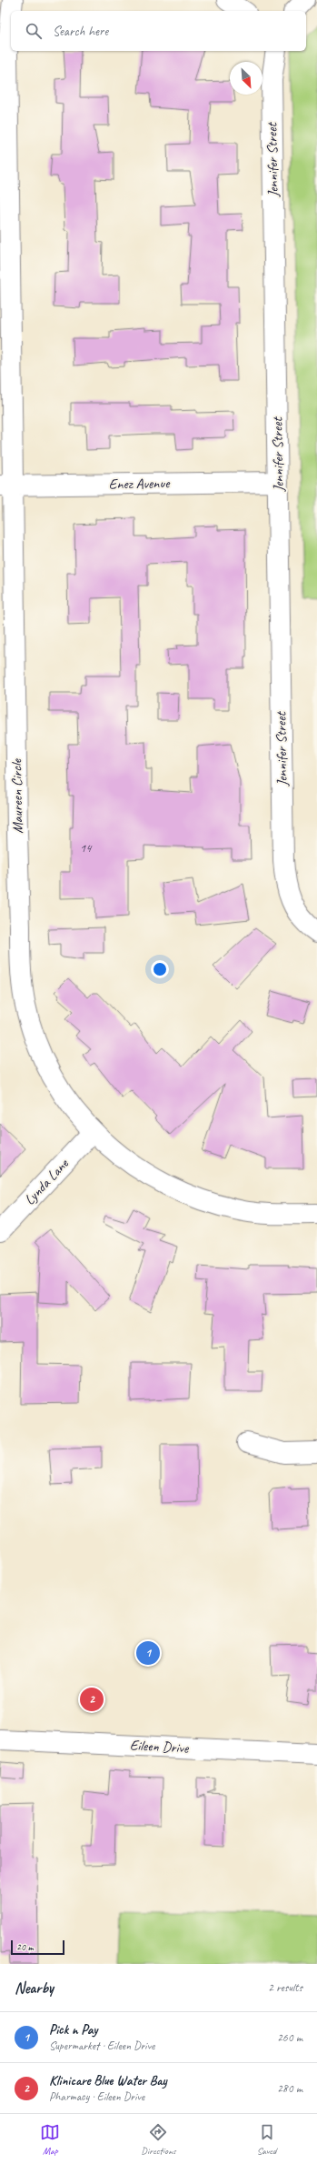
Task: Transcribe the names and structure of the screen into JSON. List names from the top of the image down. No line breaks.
{"streets":{"street":["Jennifer Street","Enez Avenue","Maureen Circle","Lynda Lane","Eileen Drive"]},"crossings":[["Jennifer Street","Enez Avenue"],["Enez Avenue","Maureen Circle"],["Maureen Circle","Lynda Lane"]],"house_numbers":["14"],"scale_bar":"20 m","north":"bottom right","page":{"search":"Search here","pins":["1","2"],"scale":"20 m","heading":["Nearby","2 results"],"list":[{"mark":"1","name":"Pick n Pay","note":"Supermarket · Eileen Drive","value":"260 m"},{"mark":"2","name":"Klinicare Blue Water Bay","note":"Pharmacy · Eileen Drive","value":"280 m"}],"nav":["Map","Directions","Saved"]}}
